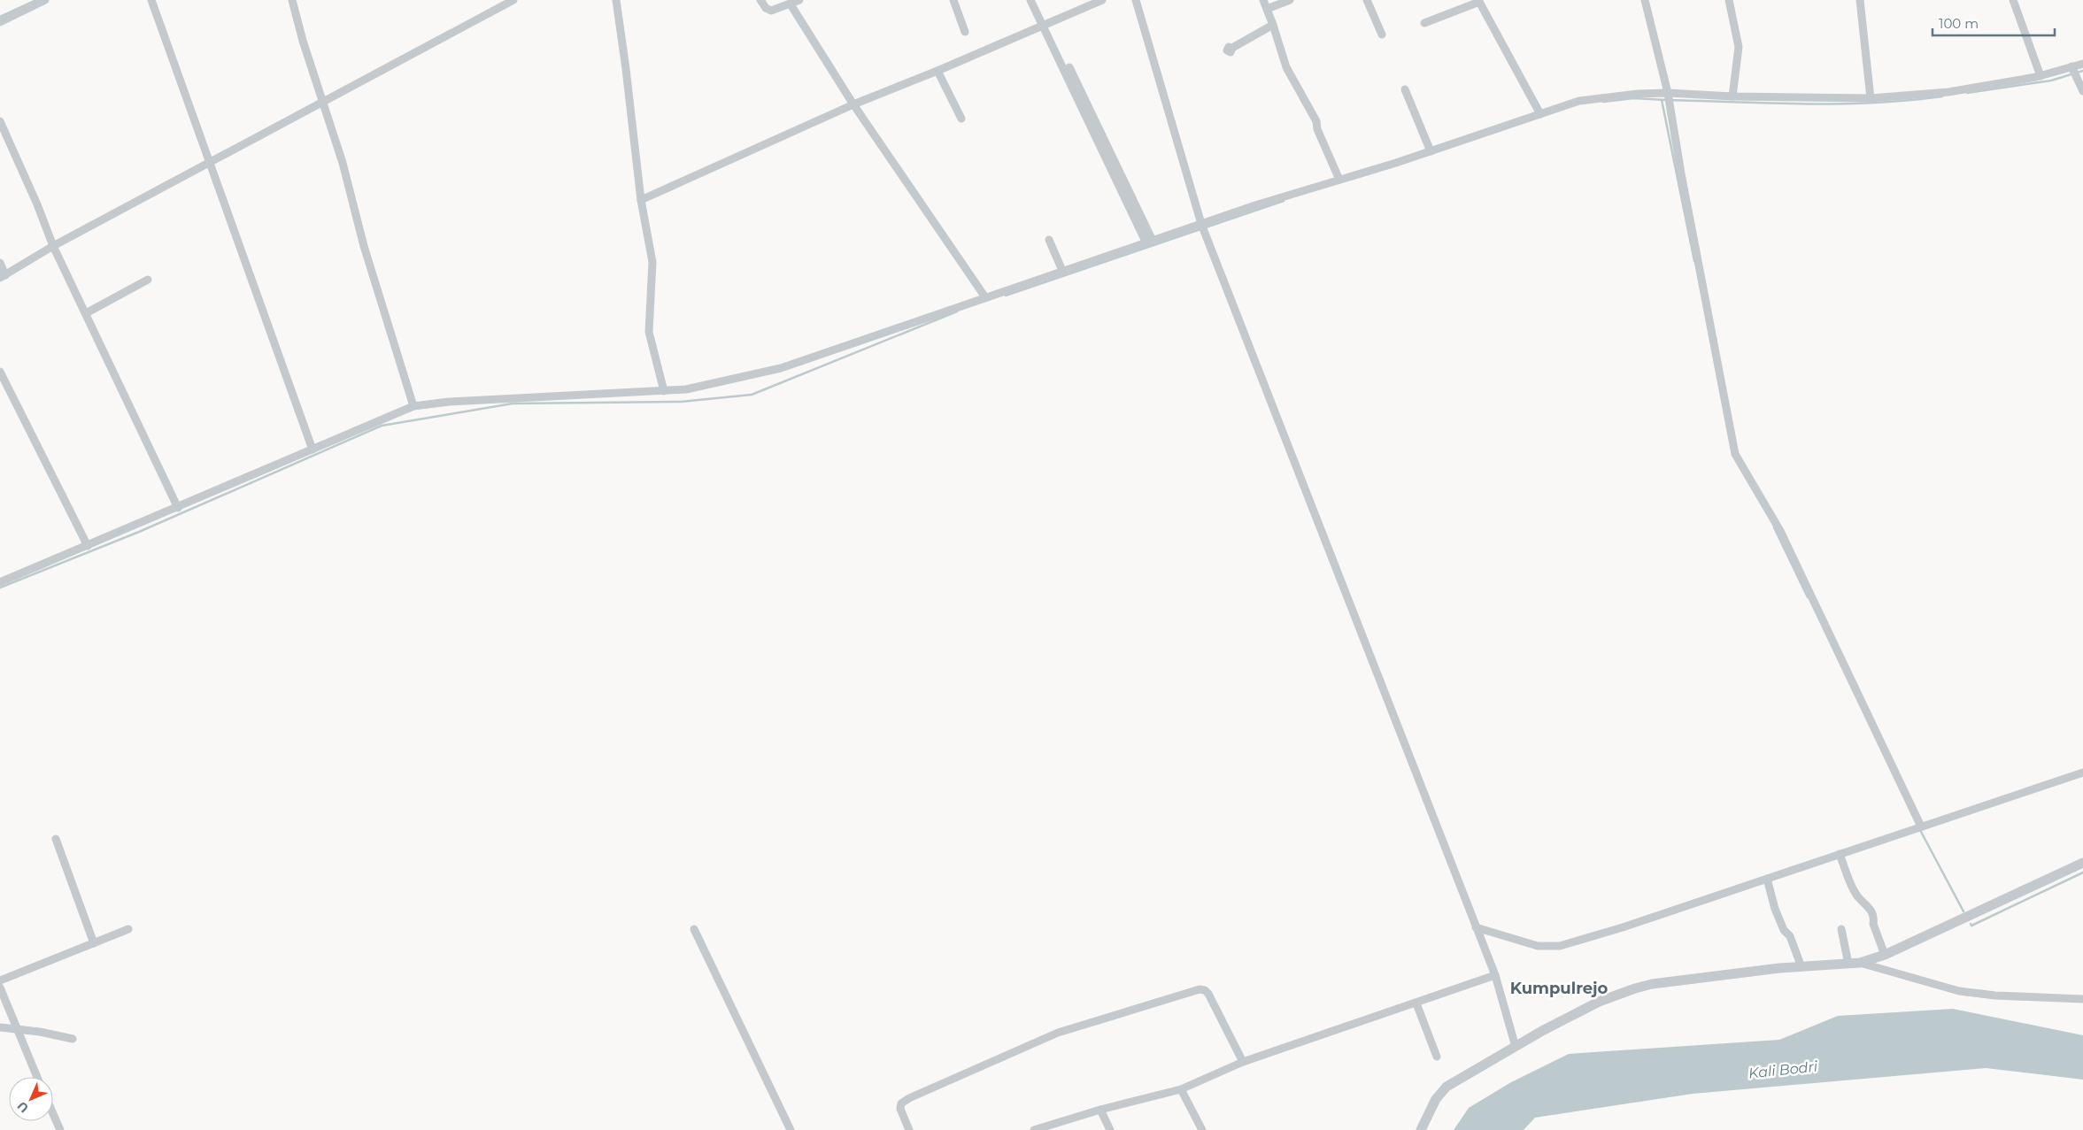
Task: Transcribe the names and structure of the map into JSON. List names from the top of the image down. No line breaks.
{"districts":["Kumpulrejo"],"water":["Kali Bodri"],"scale_bar":"100 m","north":"bottom left"}
